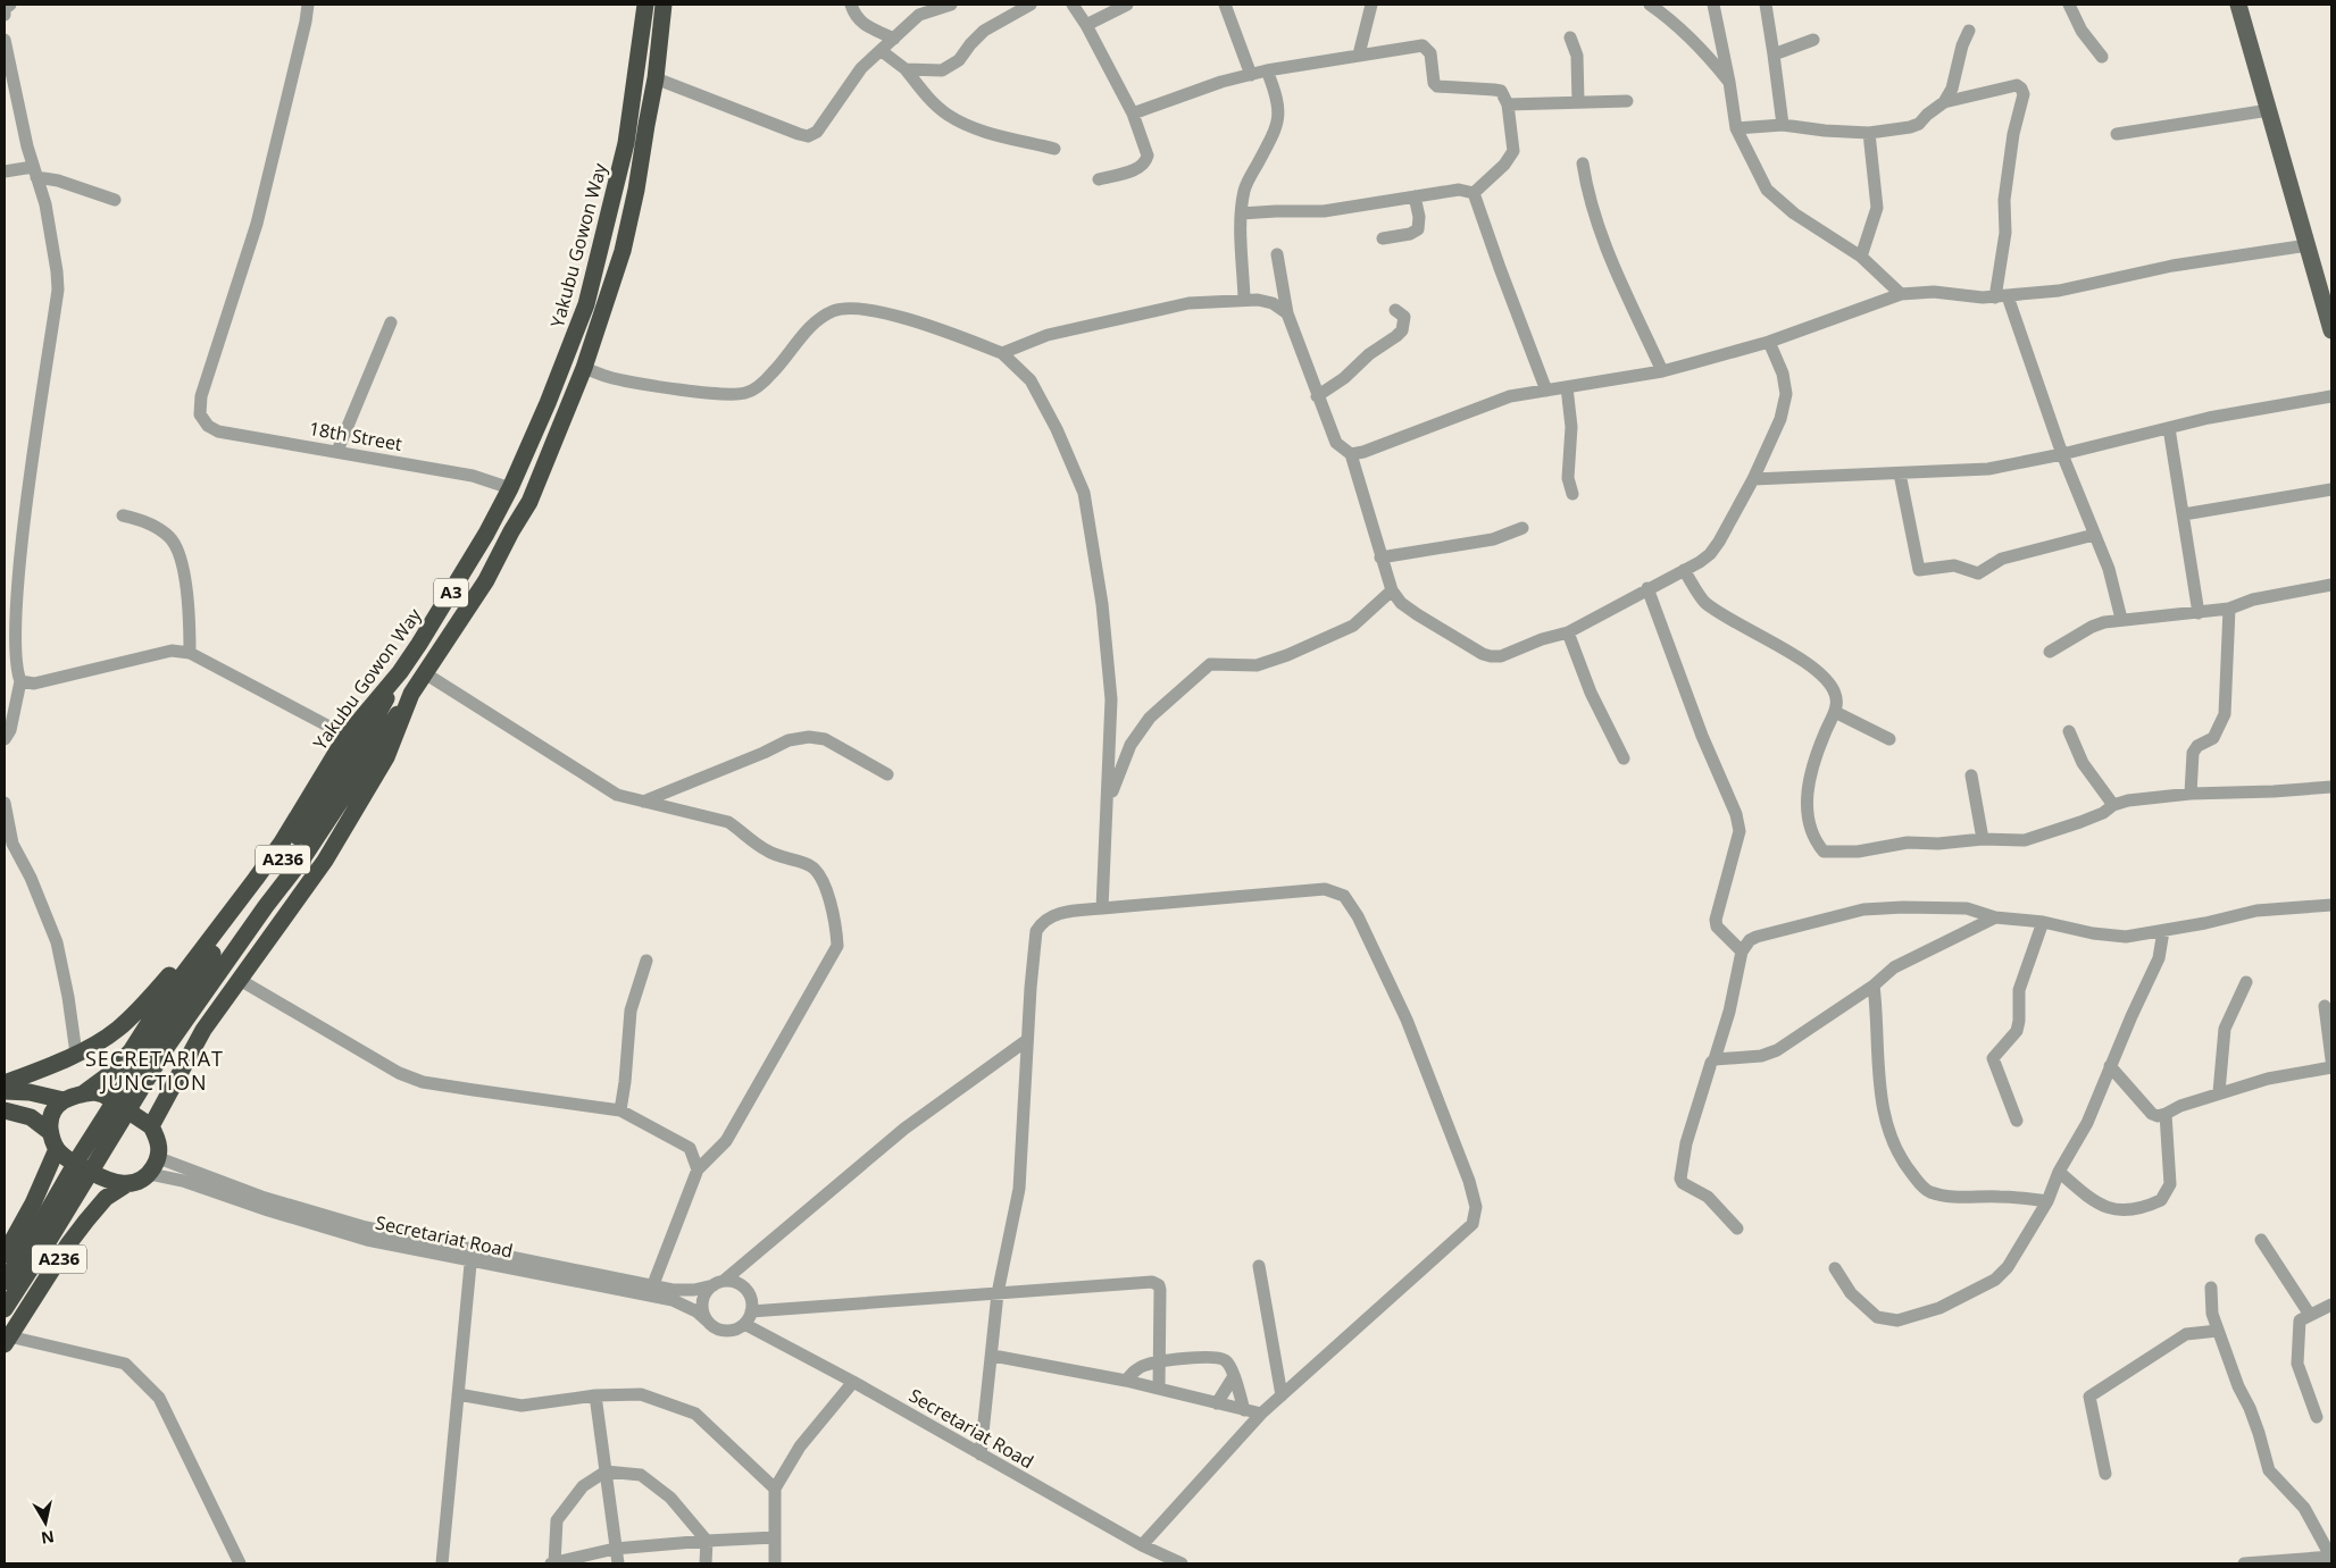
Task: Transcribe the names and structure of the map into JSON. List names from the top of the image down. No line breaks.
{"streets":{"highway":["Yakubu Gowon Way","A3","A236"],"street":["18th Street","Secretariat Road"]},"crossings":[["Yakubu Gowon Way","18th Street"],["Yakubu Gowon Way","A3"],["Yakubu Gowon Way","A236"],["Yakubu Gowon Way","Secretariat Road"],["A3","A236"],["A3","Secretariat Road"],["A236","Secretariat Road"]],"districts":["SECRETARIAT JUNCTION"],"north":"bottom"}
